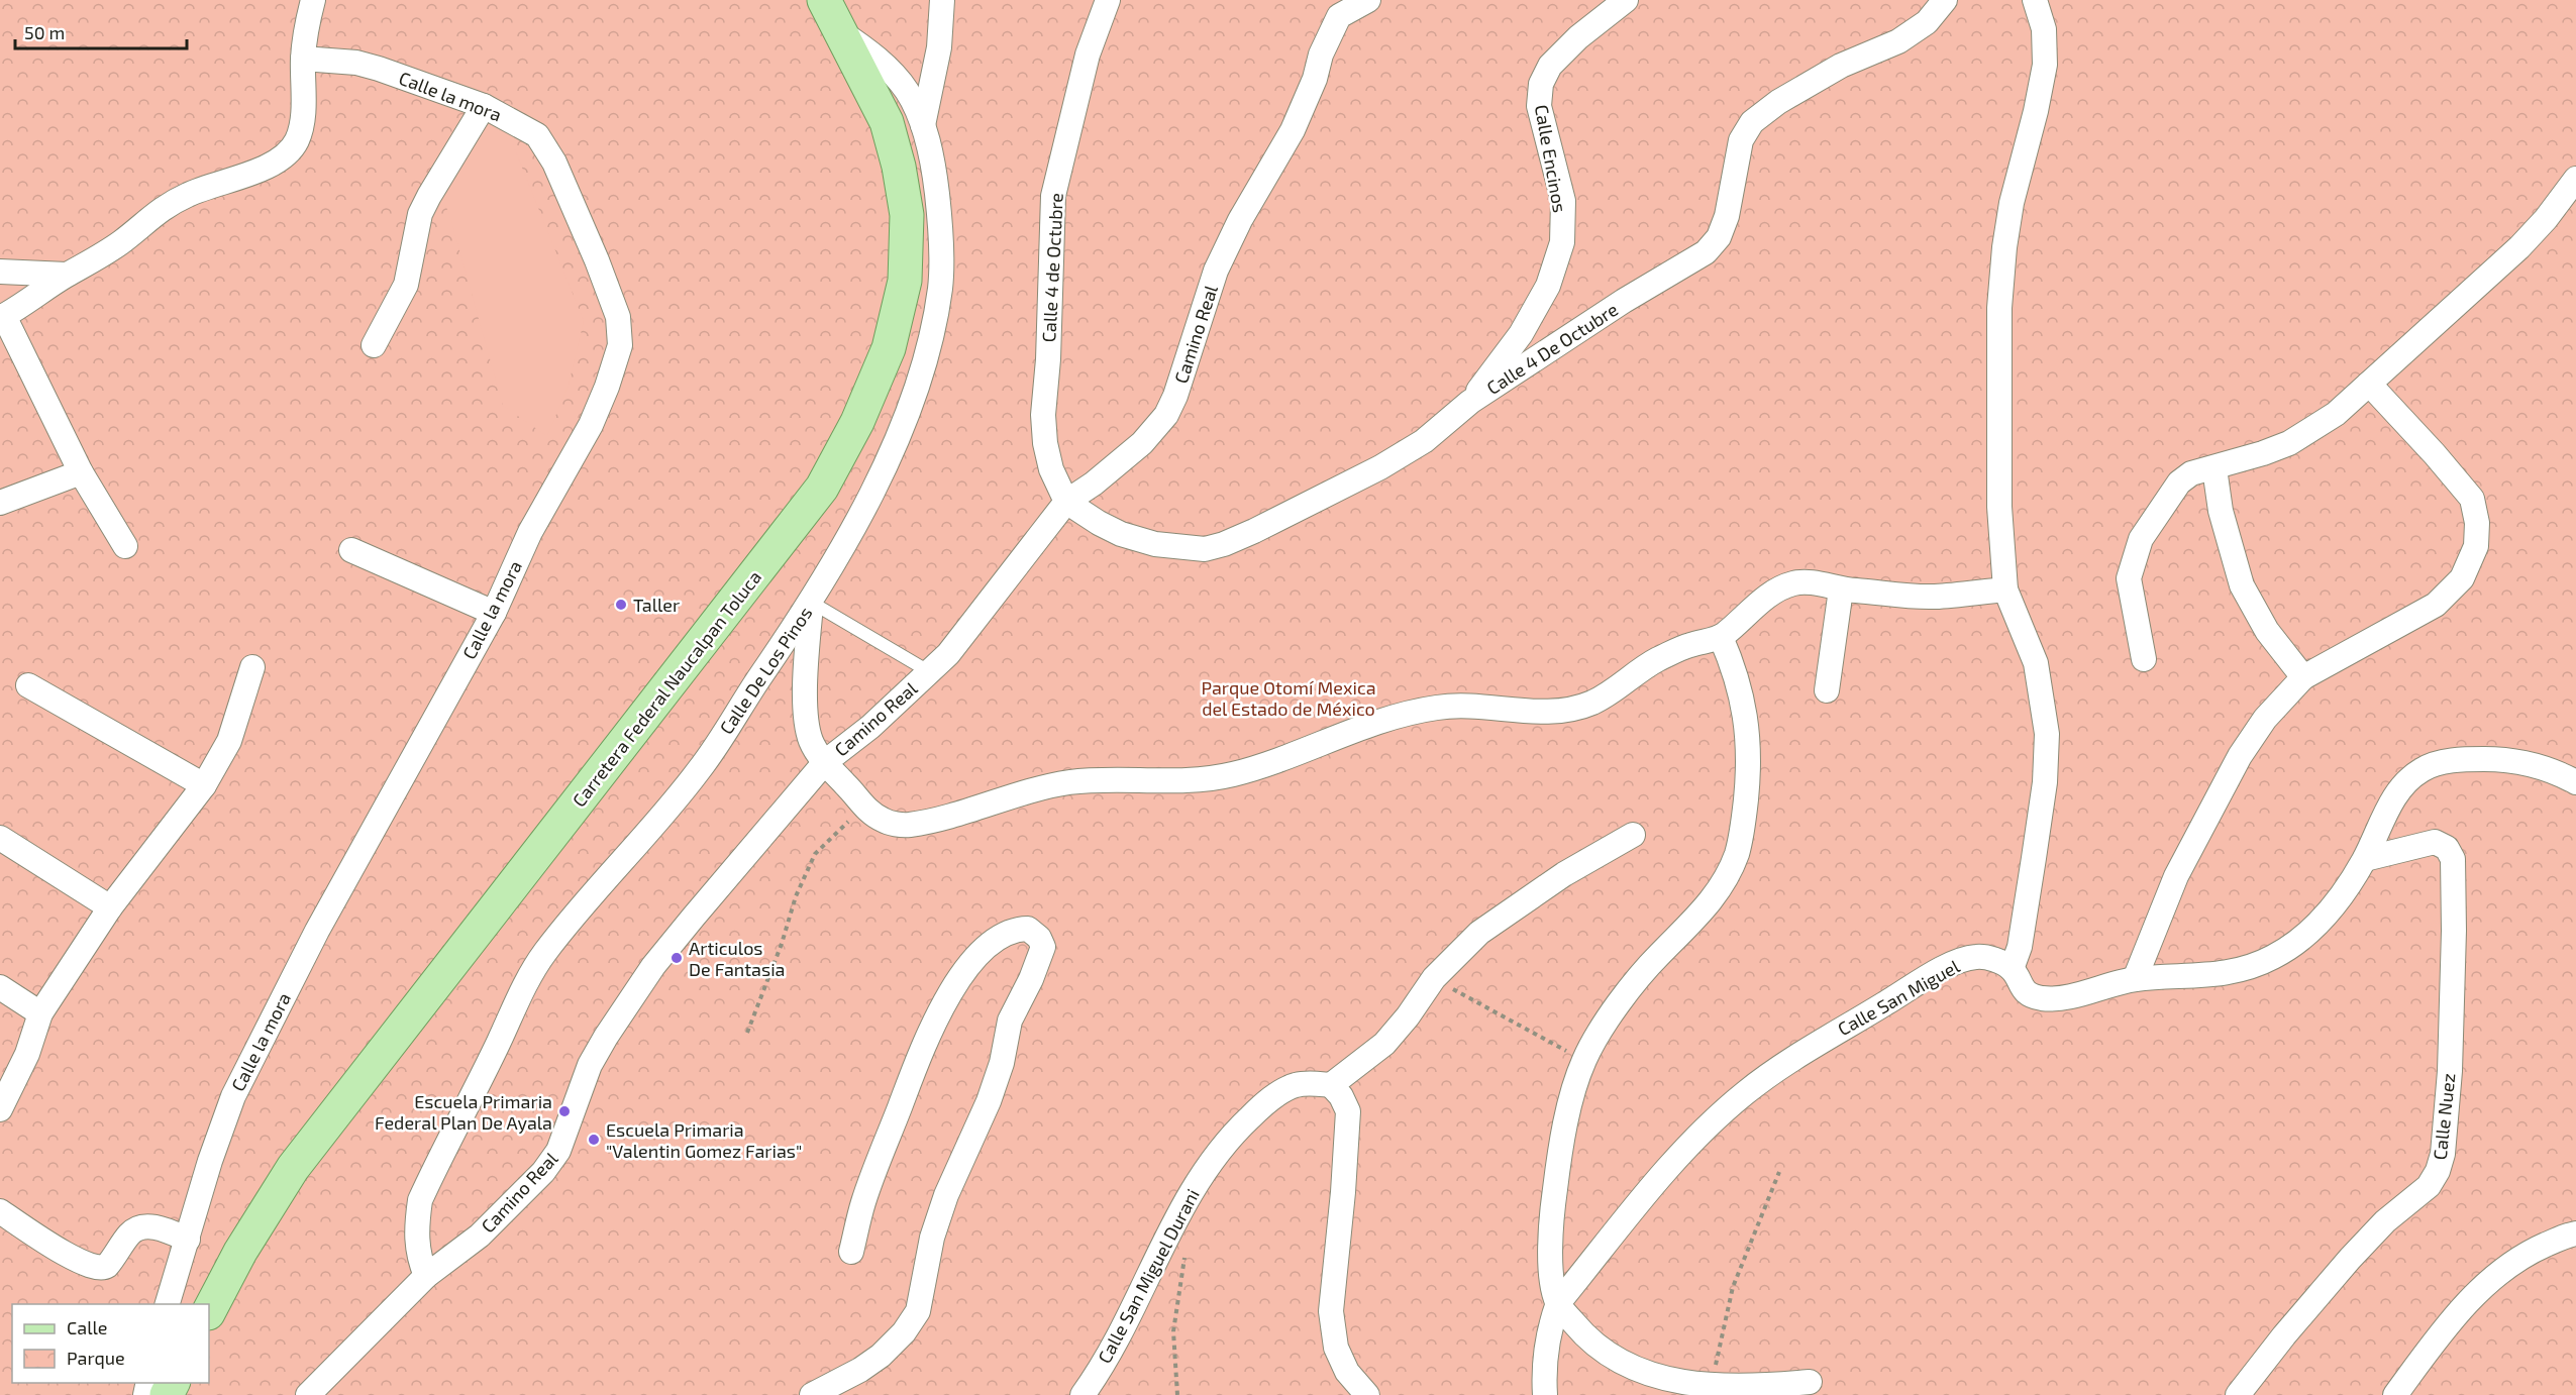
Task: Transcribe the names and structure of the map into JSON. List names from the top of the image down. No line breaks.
{"streets":{"main road":["Carretera Federal Naucalpan Toluca"],"street":["Calle la mora","Calle Encinos","Calle 4 de Octubre","Camino Real","Calle 4 De Octubre","Calle De Los Pinos","Calle San Miguel","Calle Nuez","Calle San Miguel Durani"]},"crossings":[["Calle Encinos","Calle 4 De Octubre"],["Calle 4 de Octubre","Camino Real"],["Calle 4 de Octubre","Calle 4 De Octubre"],["Camino Real","Calle 4 De Octubre"],["Camino Real","Calle De Los Pinos"],["Calle De Los Pinos","Carretera Federal Naucalpan Toluca"]],"parks":["Parque Otomí Mexica del Estado de México"],"places":["Taller","Articulos De Fantasia","Escuela Primaria Federal Plan De Ayala","Escuela Primaria \"Valentin Gomez Farias\""],"legend":["Calle","Parque"],"scale_bar":"50 m"}
